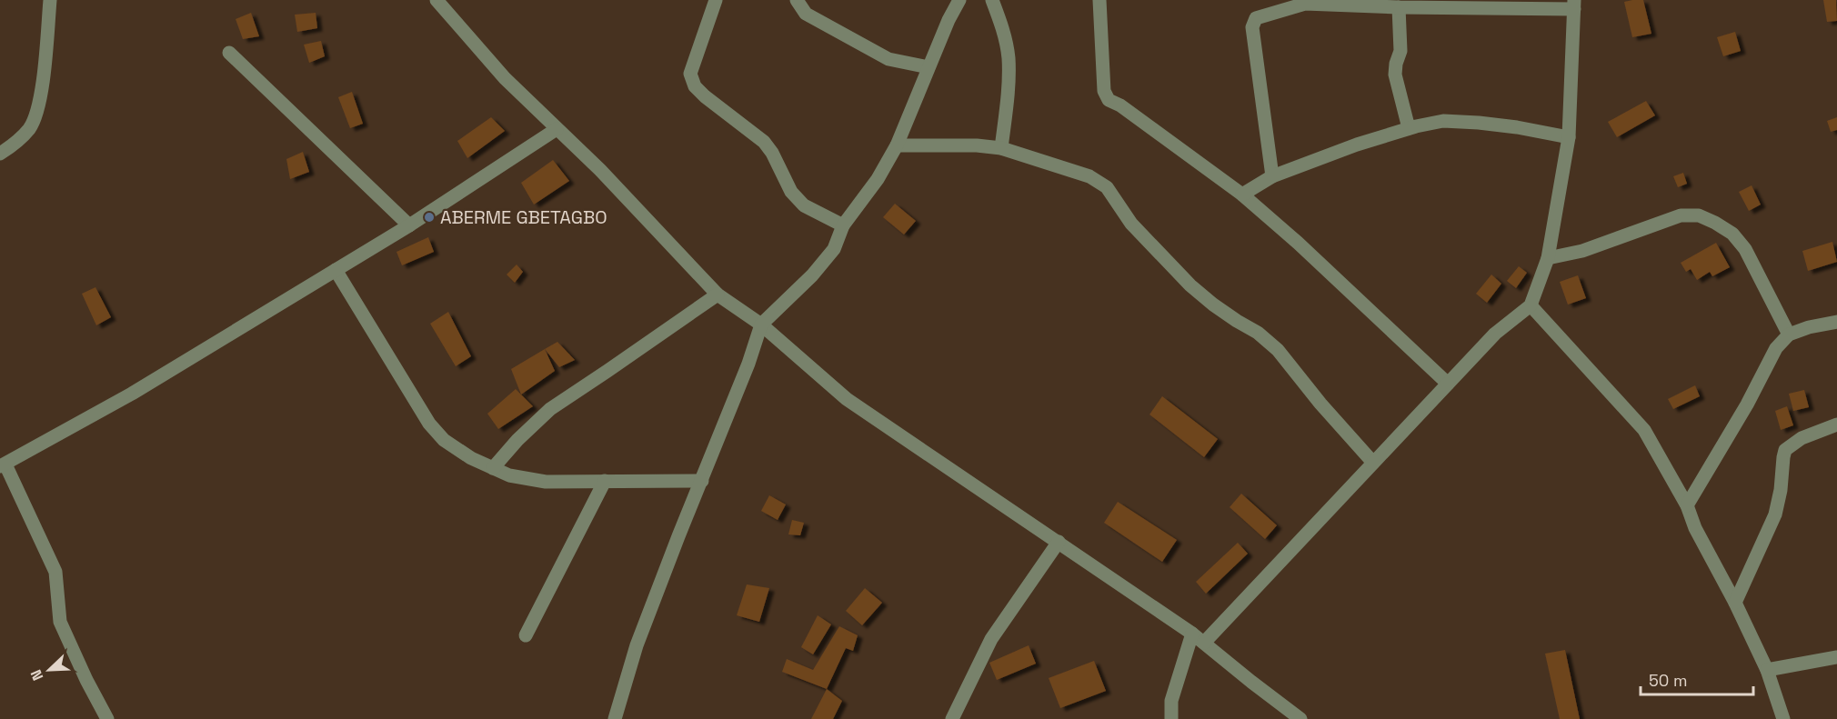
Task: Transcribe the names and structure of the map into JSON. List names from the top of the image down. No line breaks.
{"places":["ABERME GBETAGBO"],"scale_bar":"50 m","north":"bottom left"}
